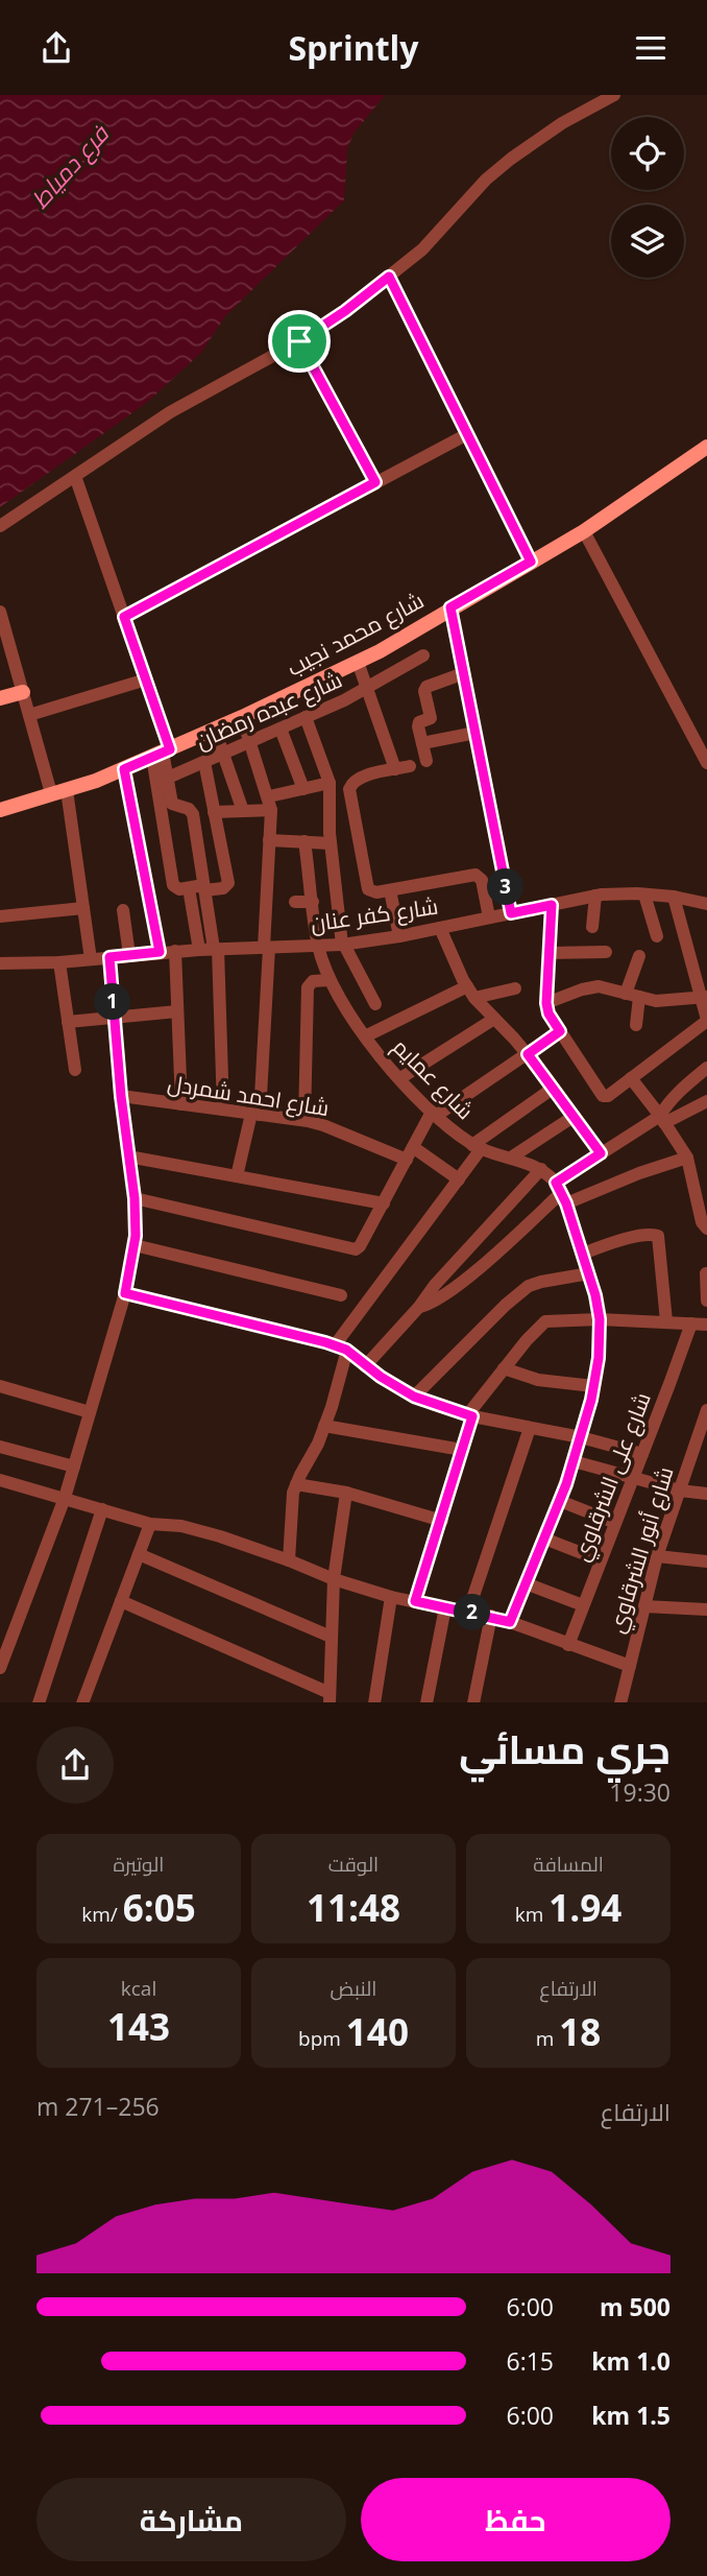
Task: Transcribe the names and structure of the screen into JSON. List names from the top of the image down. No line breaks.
{"streets":{"street":["شارع محمد نجيب","شارع عبده رمضان","شارع كفر عنان","شارع عمايم","شارع احمد شمردل","شارع على الشرقاوي","شارع أنور الشرقاوي"]},"crossings":[["شارع كفر عنان","شارع عمايم"]],"water":["فرع دمياط"],"page":{"header":"Sprintly","pins":["3","1","2"],"heading":["جري مسائي","19:30"],"stats":[["المسافة","1.94 km"],["الوقت","11:48"],["الوتيرة","6:05 /km"],["الارتفاع","18 m"],["النبض","140 bpm"],["kcal","143"]],"chart":["الارتفاع","256–271 m"],"list":[{"name":"500 m","note":"6:00"},{"name":"1.0 km","note":"6:15"},{"name":"1.5 km","note":"6:00"}],"buttons":["حفظ","مشاركة"]}}
